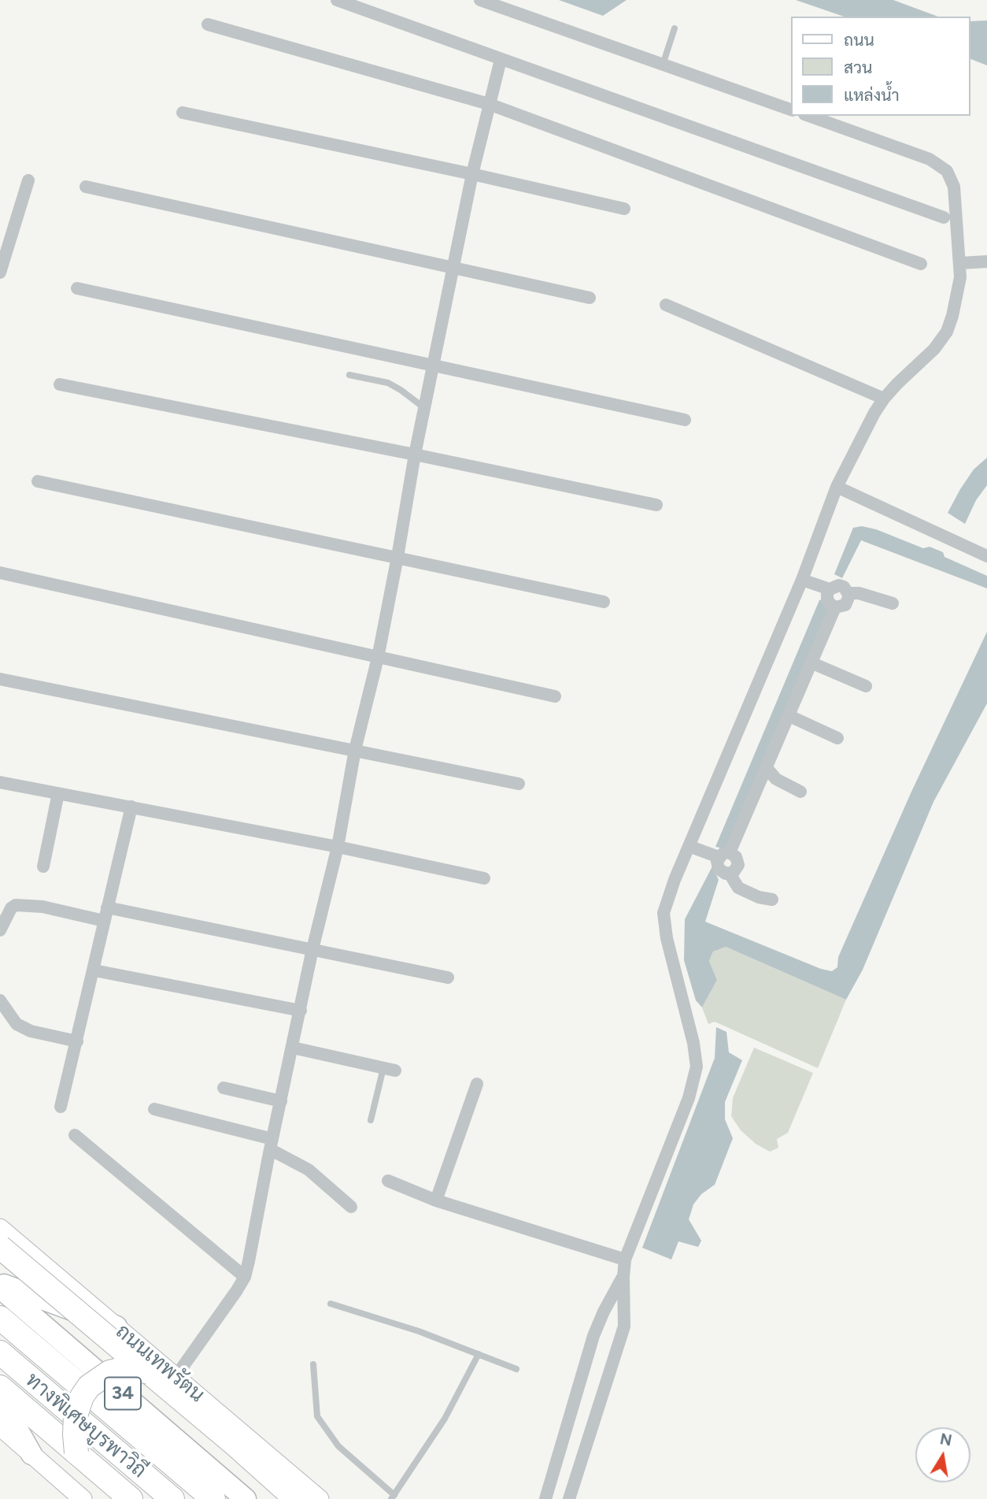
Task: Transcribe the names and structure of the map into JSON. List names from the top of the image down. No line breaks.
{"streets":{"highway":["34","ทางพิเศษบูรพาวิถี"],"main road":["ถนนเทพรัตน"]},"legend":["ถนน","สวน","แหล่งน้ำ"],"north":"top"}
